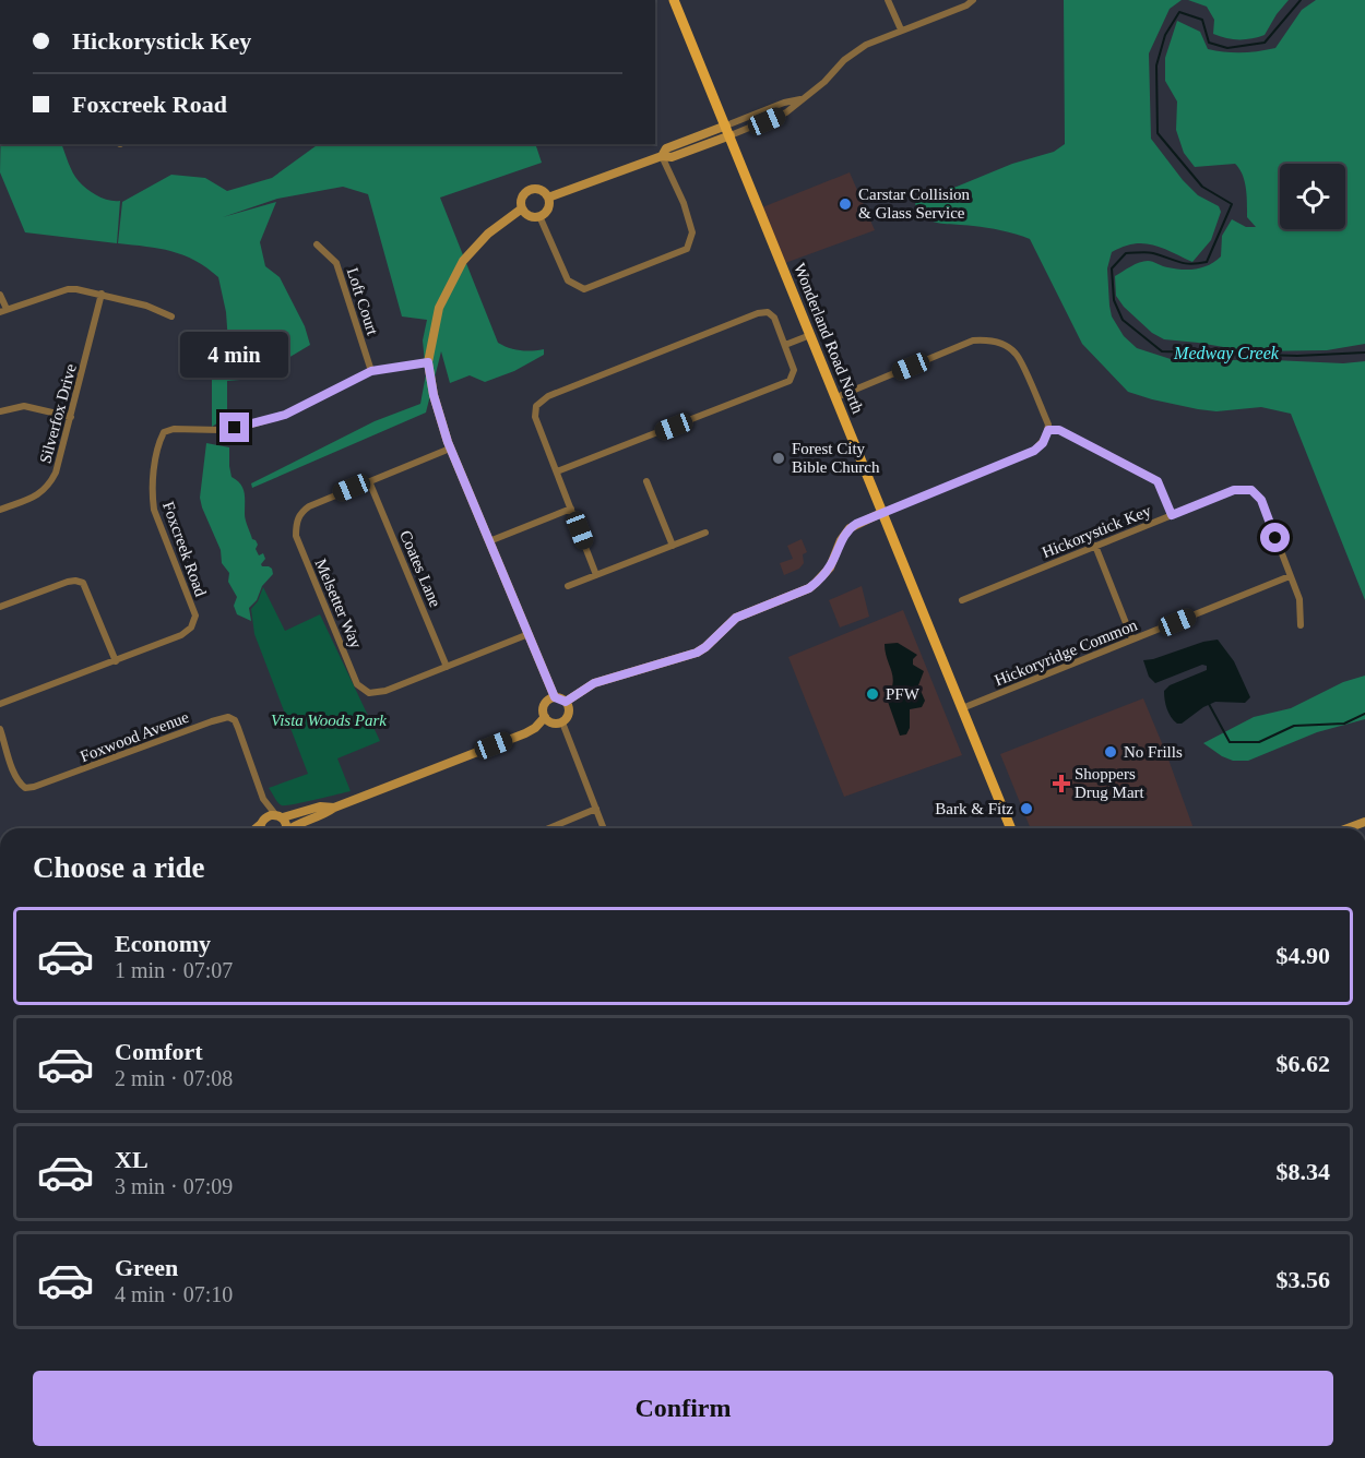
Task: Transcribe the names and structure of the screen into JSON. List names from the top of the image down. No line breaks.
{"streets":{"main road":["Wonderland Road North"],"street":["Loft Court","Silverfox Drive","Hickorystick Key","Foxcreek Road","Coates Lane","Melsetter Way","Hickoryridge Common","Foxwood Avenue"]},"crossings":[["Loft Court","Foxcreek Road"],["Wonderland Road North","Hickoryridge Common"],["Hickorystick Key","Hickoryridge Common"],["Coates Lane","Melsetter Way"]],"water":["Medway Creek"],"parks":["Vista Woods Park"],"places":{"other":["Carstar Collision & Glass Service","Forest City Bible Church","PFW","No Frills","Bark & Fitz"],"health":["Shoppers Drug Mart"]},"page":{"banner":["Hickorystick Key","Foxcreek Road"],"bubble":"4 min","heading":"Choose a ride","list":[{"name":"Economy","note":"1 min · 07:07","value":"$4.90"},{"name":"Comfort","note":"2 min · 07:08","value":"$6.62"},{"name":"XL","note":"3 min · 07:09","value":"$8.34"},{"name":"Green","note":"4 min · 07:10","value":"$3.56"}],"buttons":"Confirm"}}
